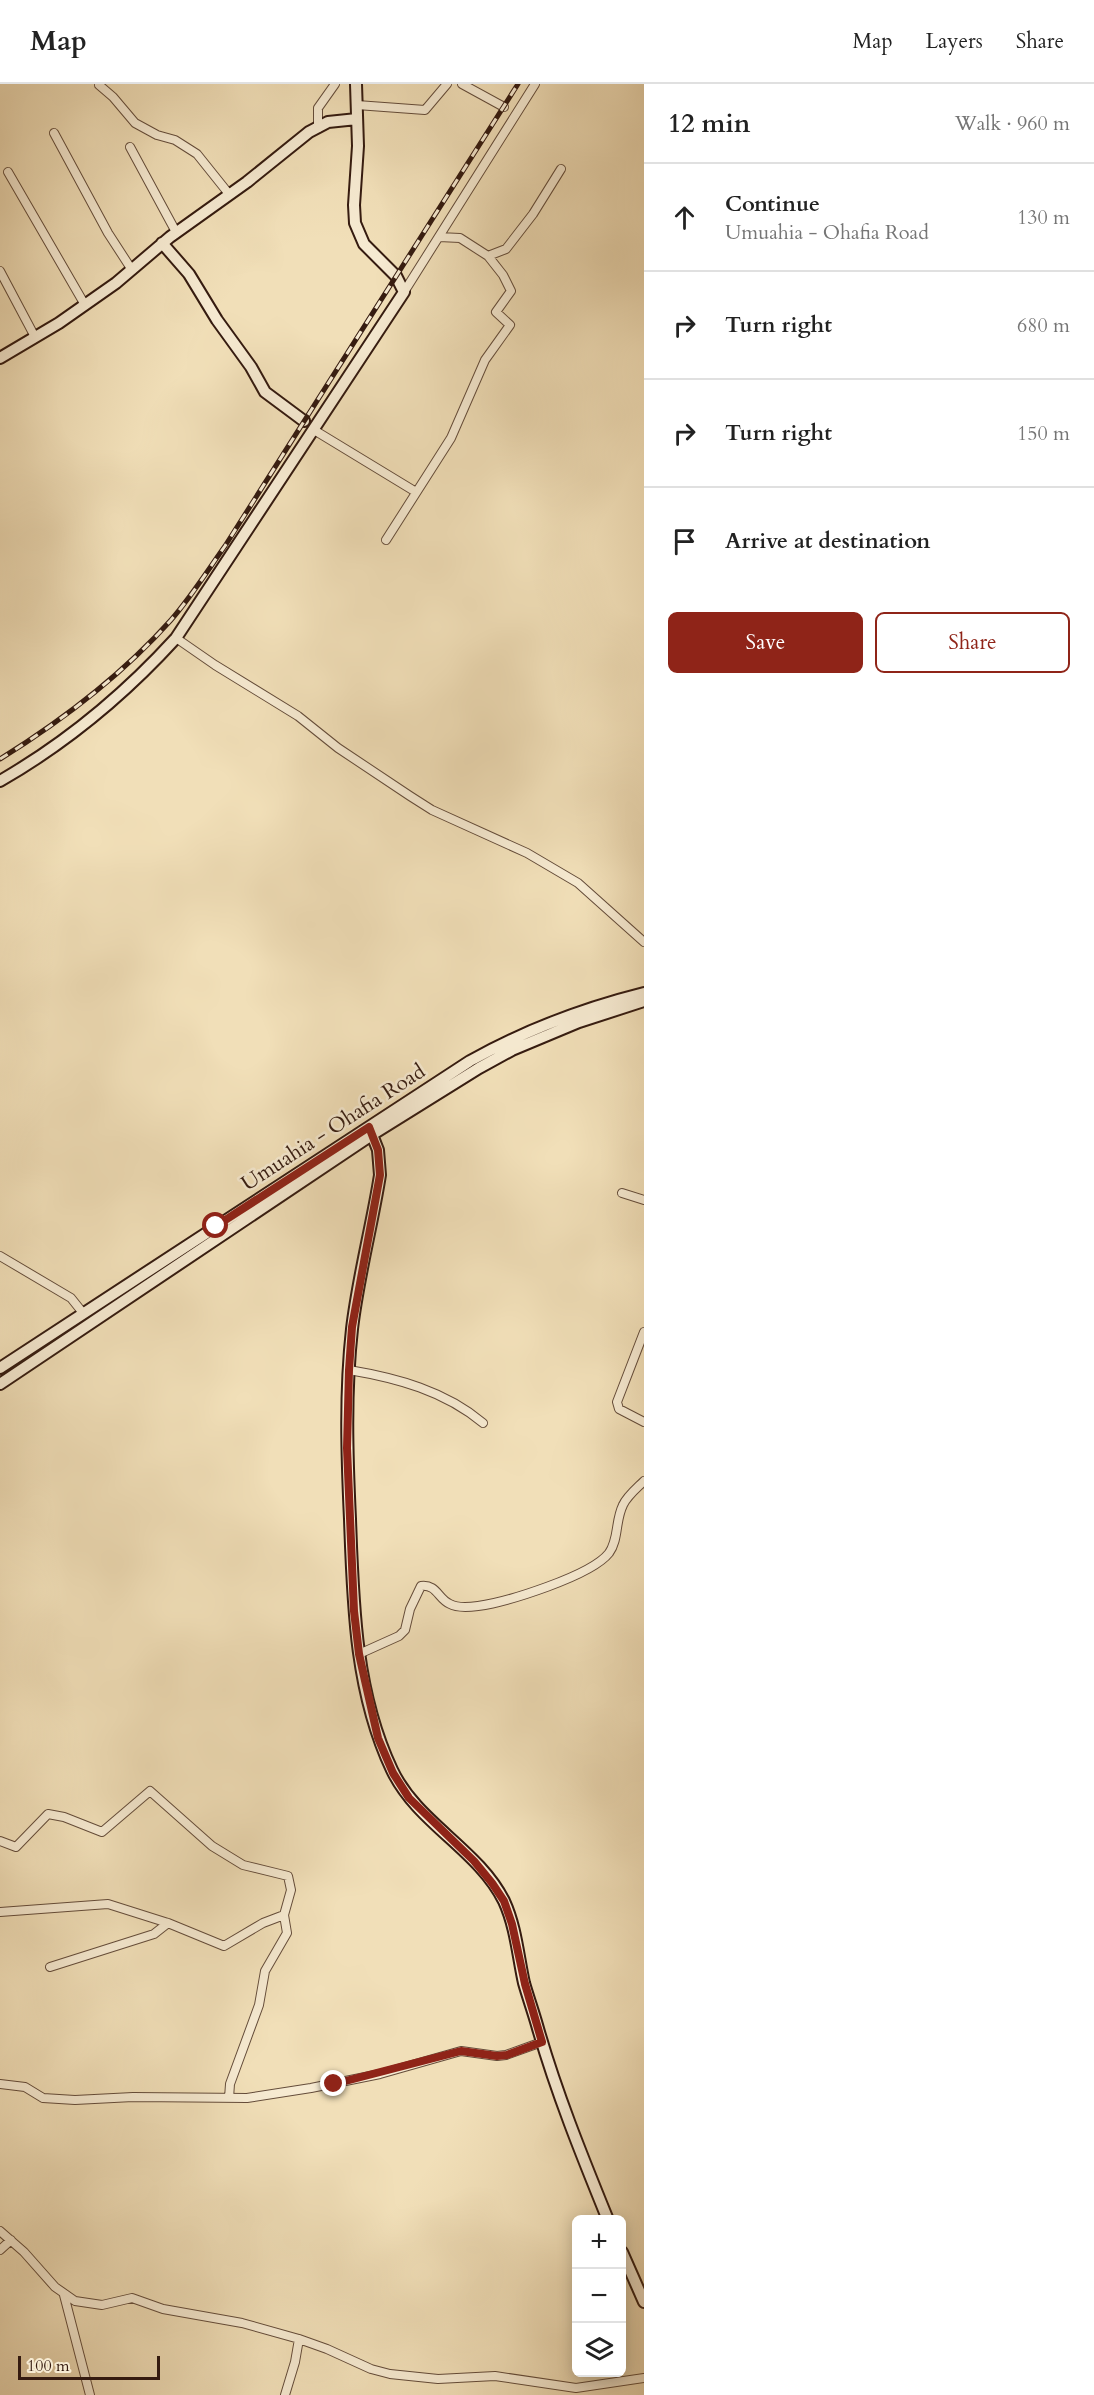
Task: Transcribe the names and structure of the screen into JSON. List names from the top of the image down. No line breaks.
{"streets":{"street":["Umuahia - Ohafia Road"]},"scale_bar":"100 m","page":{"header":"Map","nav":["Map","Layers","Share"],"heading":["12 min","Walk · 960 m"],"list":[["Continue","Umuahia - Ohafia Road","130 m"],["Turn right","680 m"],["Turn right","150 m"],"Arrive at destination"],"buttons":["Save","Share"],"map_buttons":["+","−"],"scale":"100 m"}}
